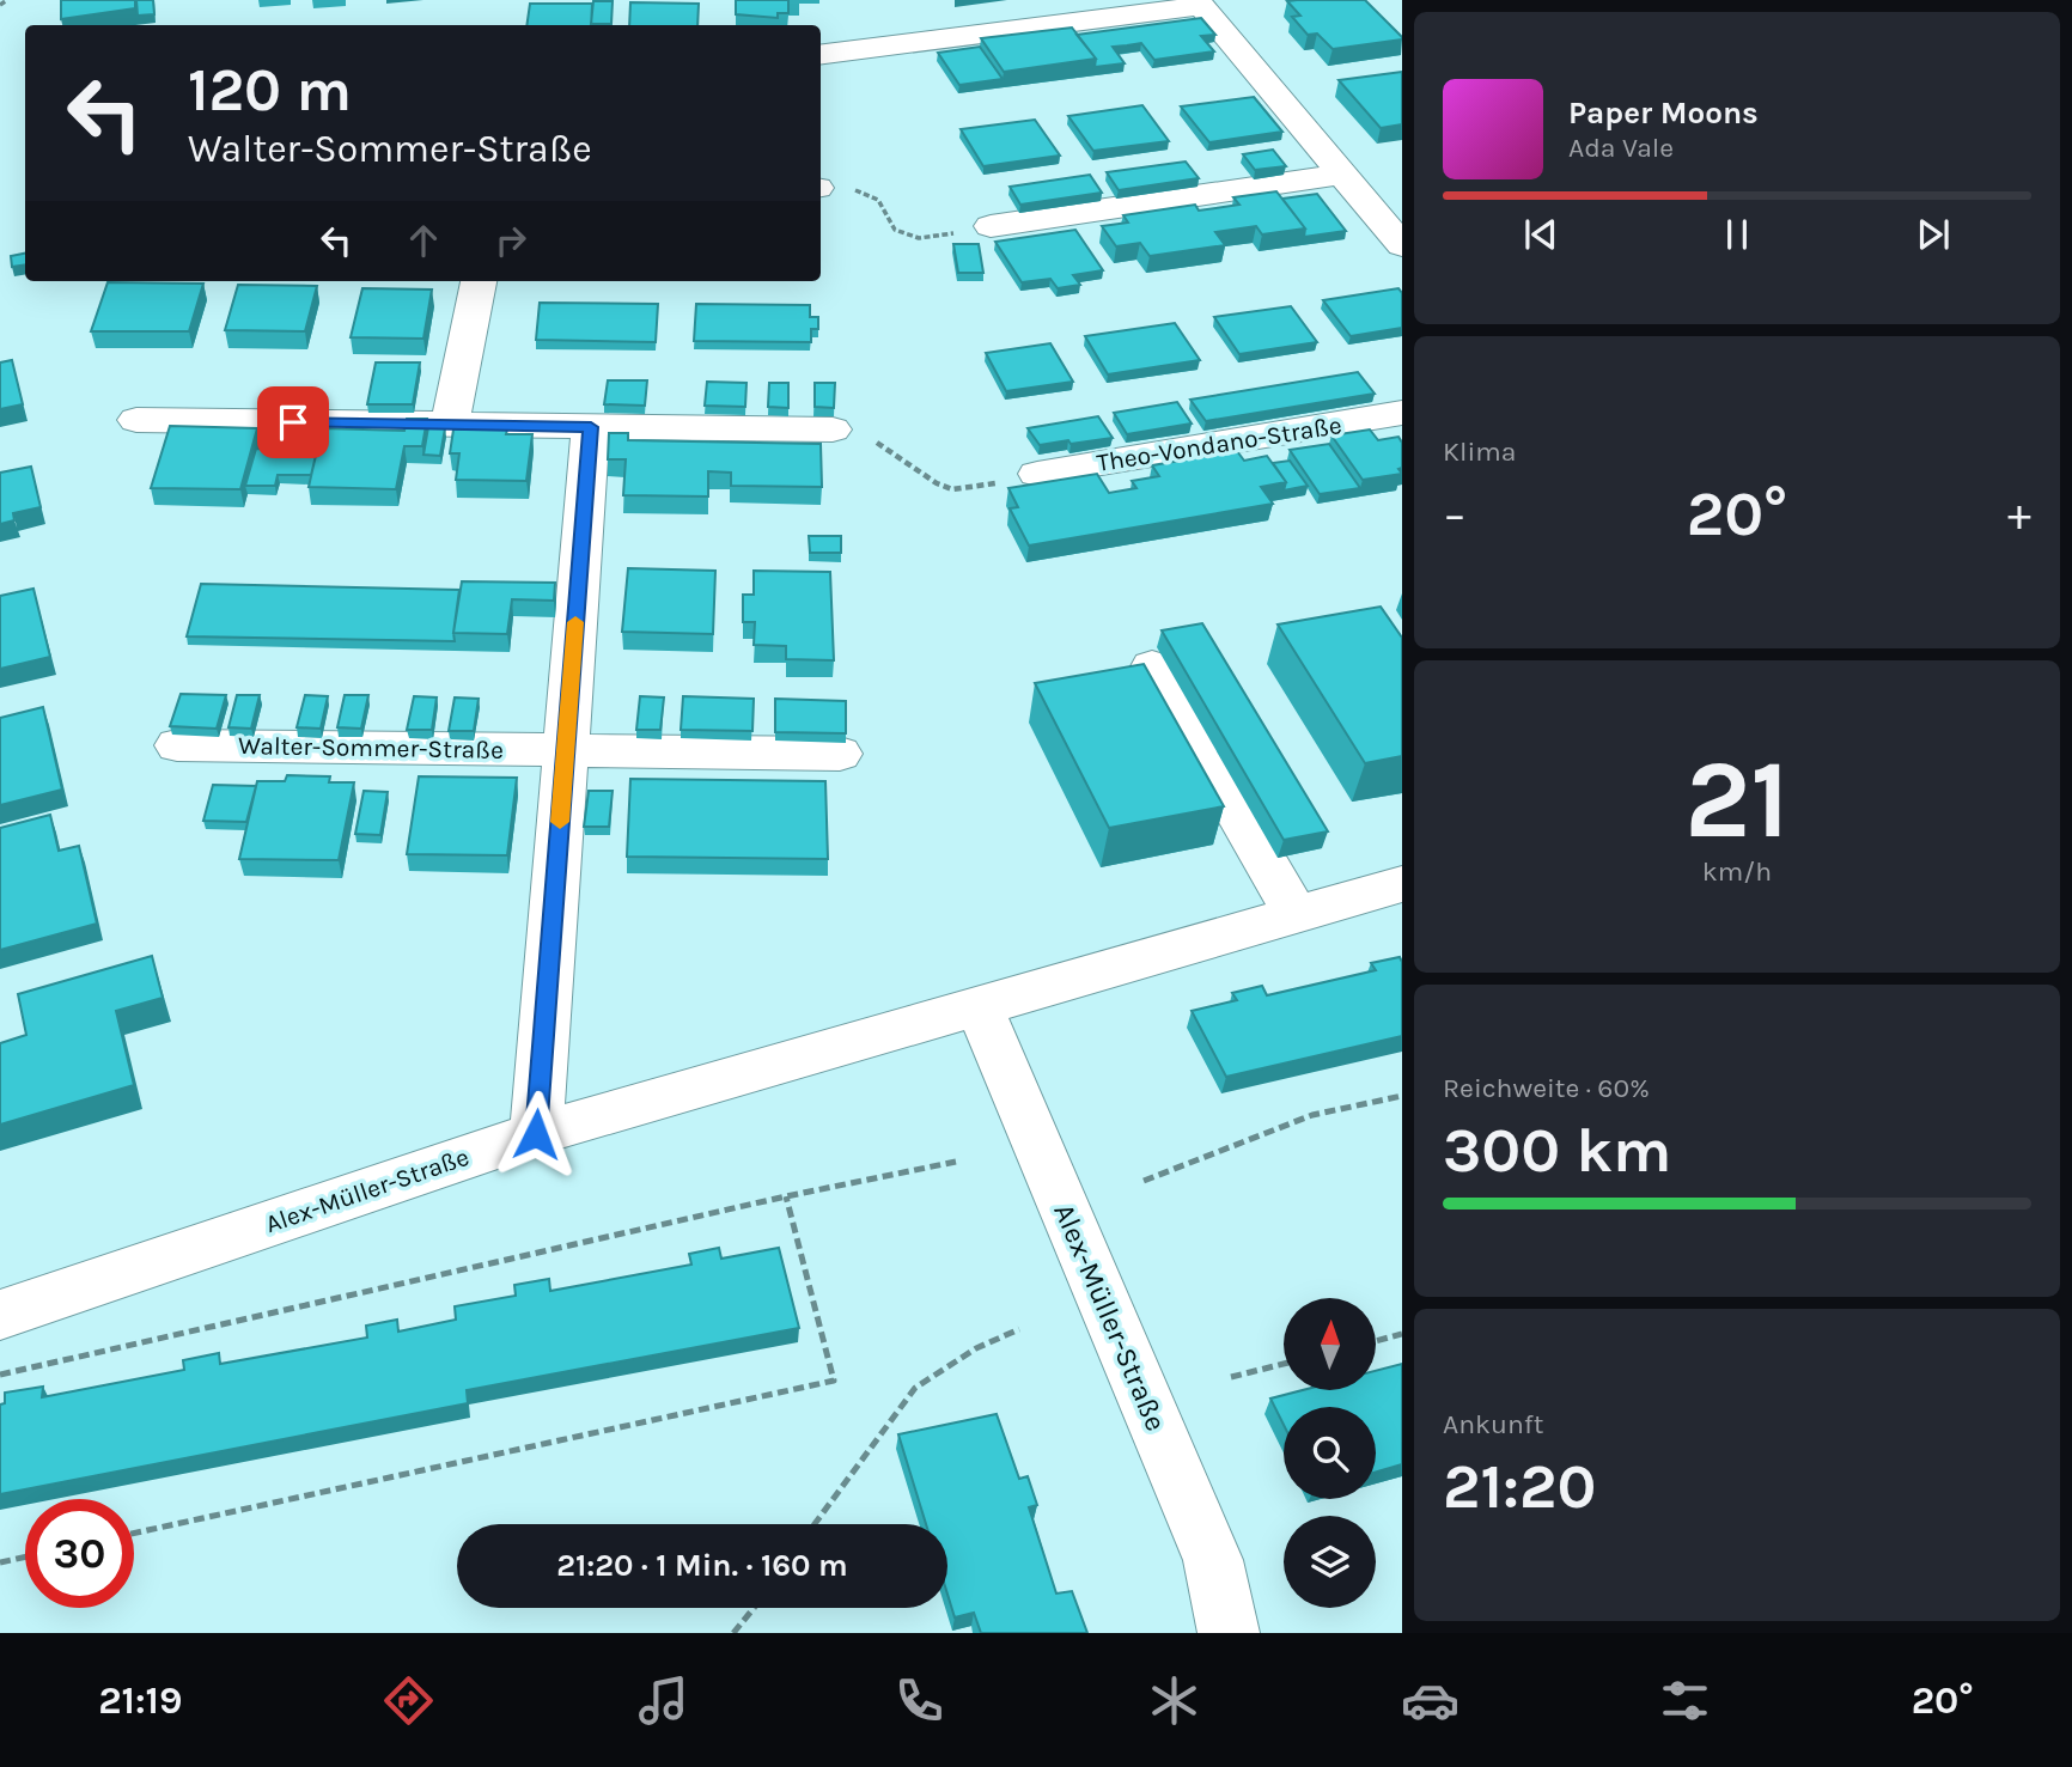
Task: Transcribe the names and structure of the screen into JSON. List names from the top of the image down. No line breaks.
{"streets":{"street":["Theo-Vondano-Straße","Walter-Sommer-Straße","Alex-Müller-Straße"]},"north":"top","page":{"turn":["120 m","Walter-Sommer-Straße"],"song":["Paper Moons","Ada Vale"],"tile":["Klima",["21","km/h"],["Reichweite · 60%","300 km"],["Ankunft","21:20"]],"heat":["−","20°","+"],"limit":"30","trip":"21:20 · 1 Min. · 160 m","tabs":["21:19","20°"]}}
